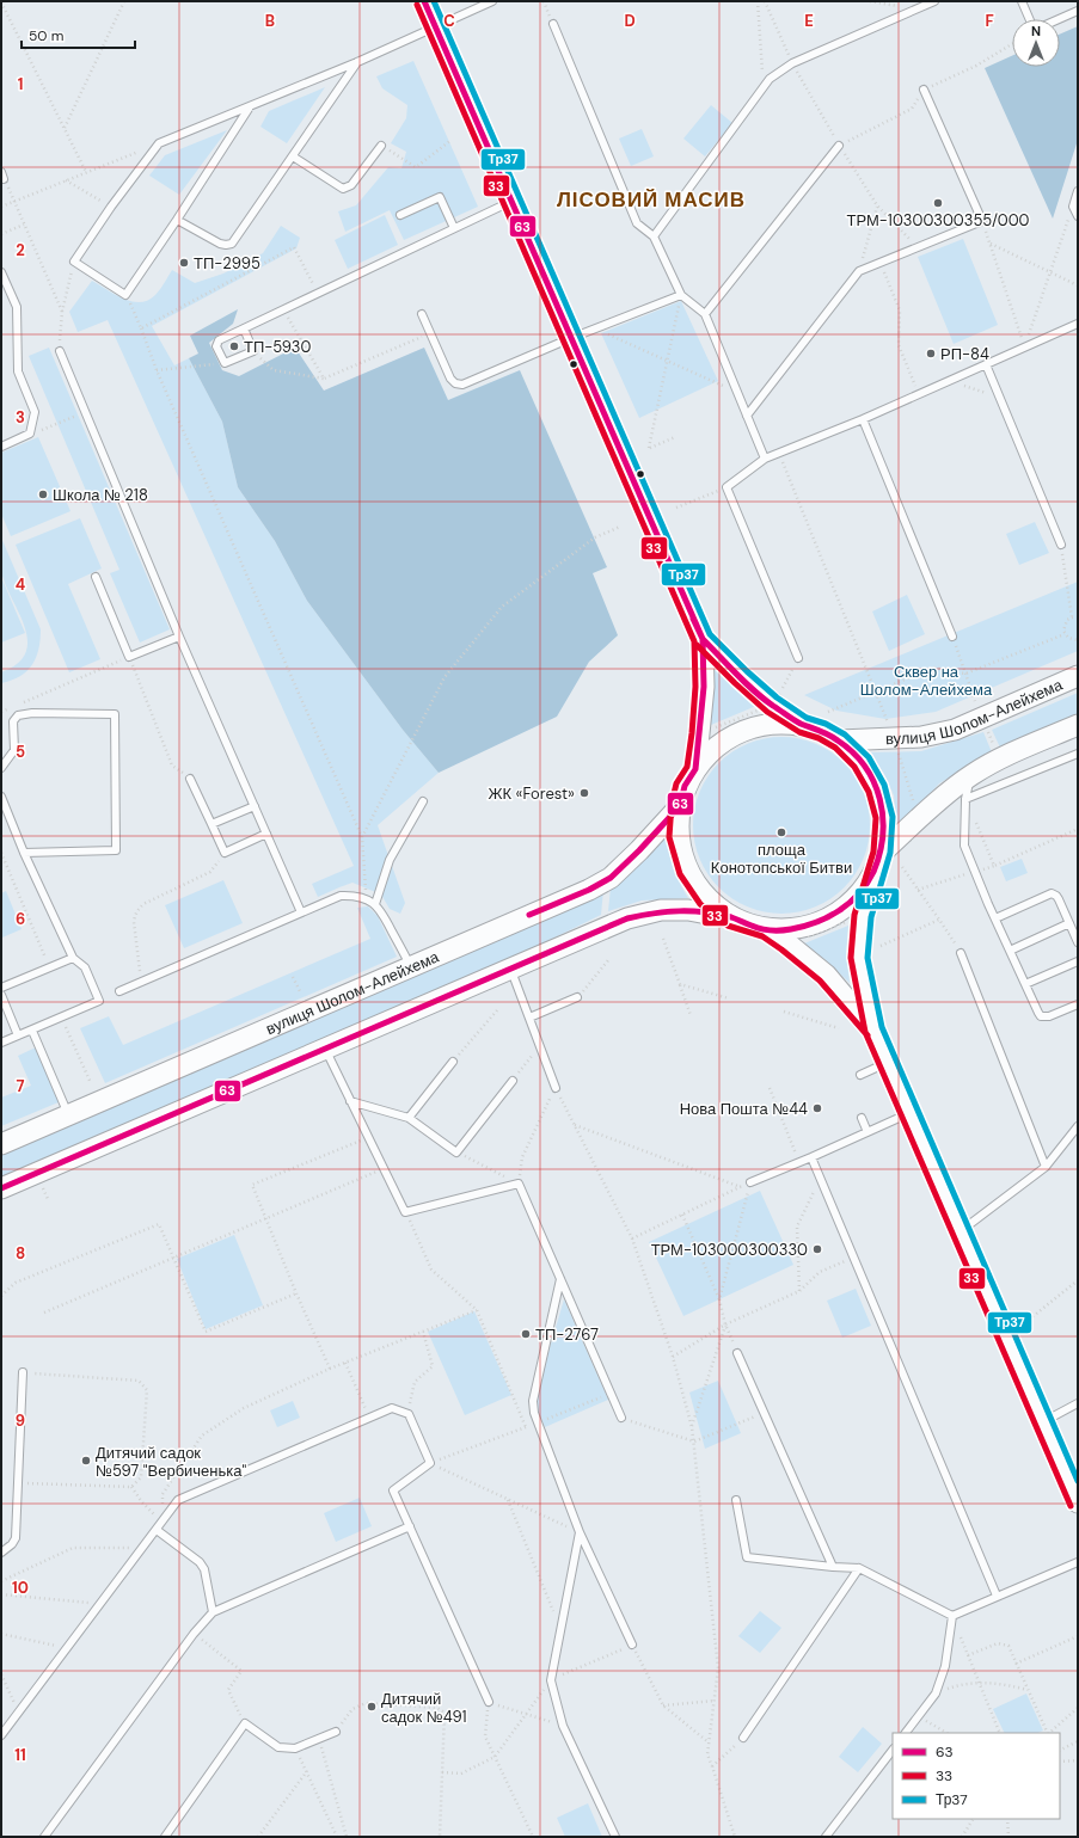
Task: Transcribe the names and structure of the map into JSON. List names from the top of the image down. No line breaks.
{"streets":{"street":["вулиця Шолом-Алейхема"]},"districts":["ЛІСОВИЙ МАСИВ"],"parks":["Сквер на Шолом-Алейхема"],"places":["ТРМ-10300300355/000","ТП-2995","ТП-5930","РП-84","Школа № 218","ЖК «Forest»","площа Конотопської Битви","Нова Пошта №44","ТРМ-103000300330","ТП-2767","Дитячий садок №597 \"Вербиченька\"","Дитячий садок №491"],"lines":["transit line 63","transit line Тр37","transit line 33"],"legend":["63","33","Тр37"],"scale_bar":"50 m","north":"top","grid":{"columns":["B","C","D","E","F"],"rows":["1","2","3","4","5","6","7","8","9","10","11"]}}
